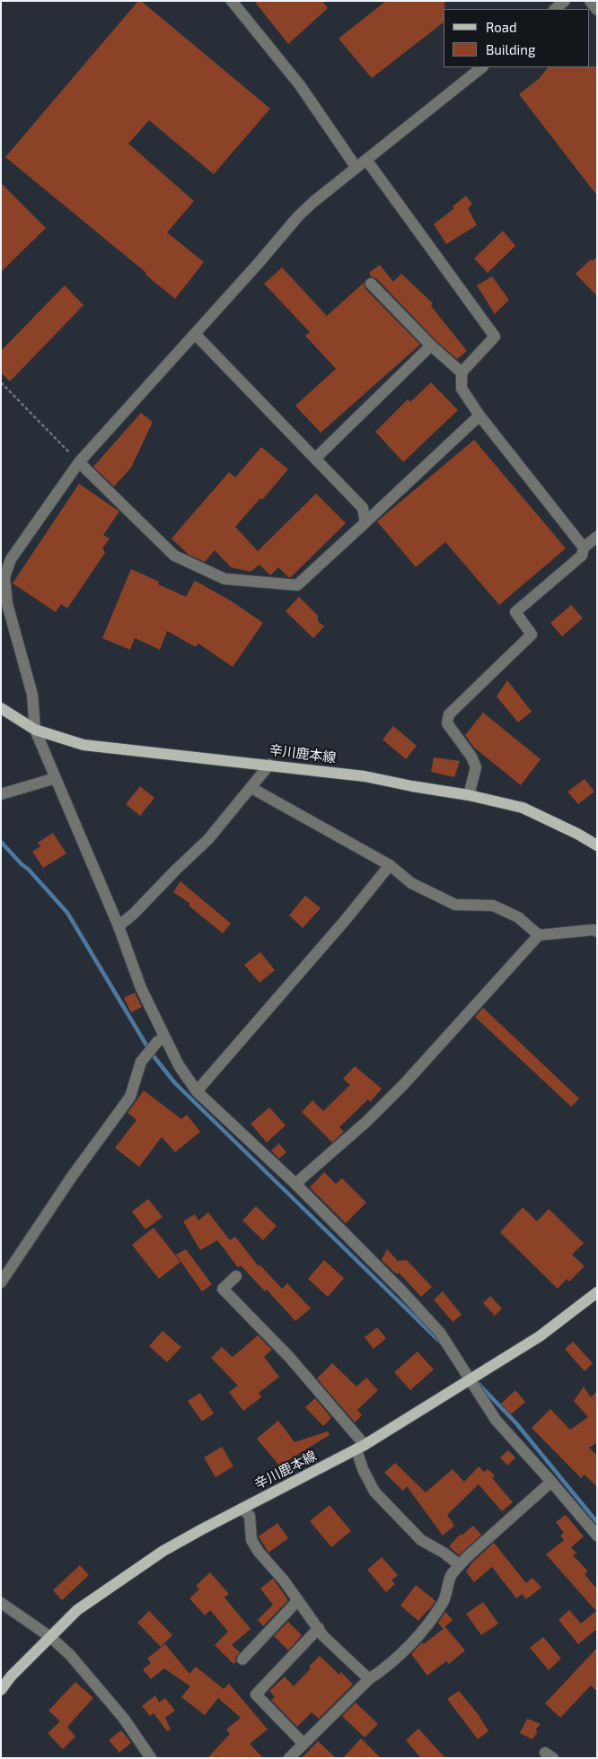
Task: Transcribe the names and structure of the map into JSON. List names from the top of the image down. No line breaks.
{"streets":{"main road":["辛川鹿本線"]},"legend":["Road","Building"]}
